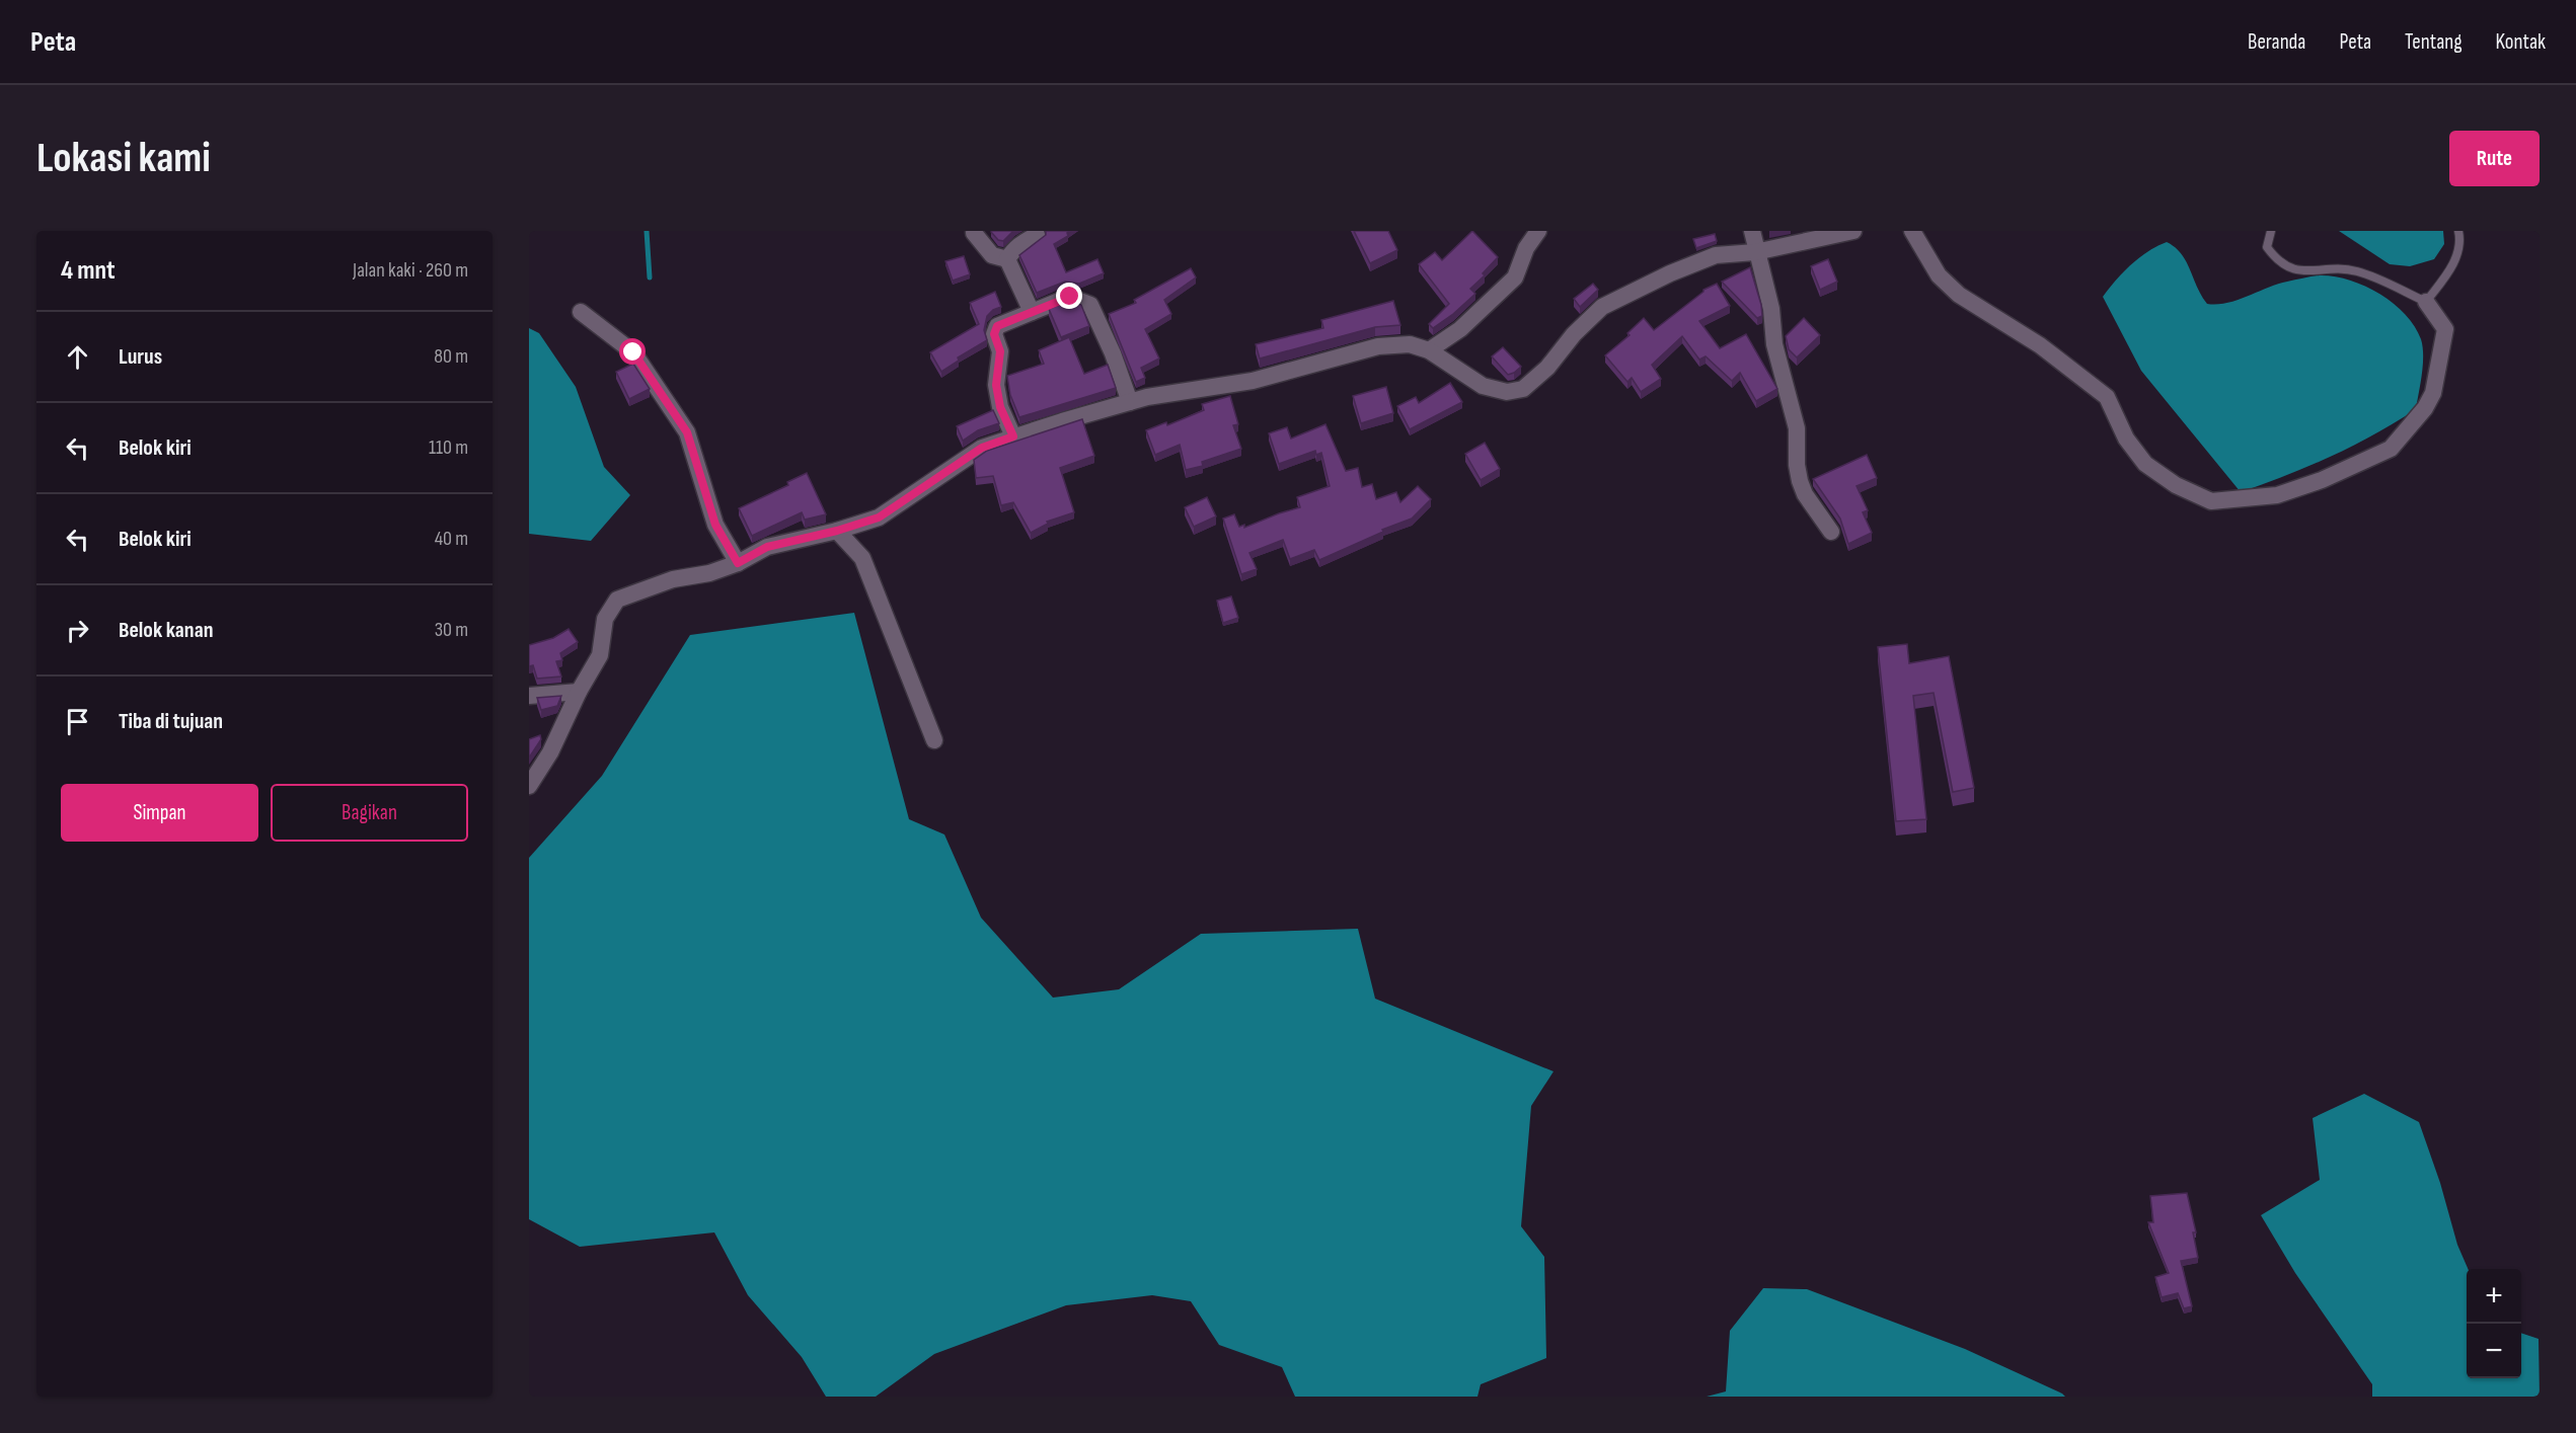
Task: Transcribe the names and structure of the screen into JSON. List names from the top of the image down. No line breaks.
{"page":{"header":"Peta","nav":["Beranda","Peta","Tentang","Kontak"],"buttons":["Rute",["Simpan","Bagikan"]],"title":"Lokasi kami","heading":["4 mnt","Jalan kaki · 260 m"],"list":[["Lurus","80 m"],["Belok kiri","110 m"],["Belok kiri","40 m"],["Belok kanan","30 m"],"Tiba di tujuan"],"map_buttons":["+","−"]}}
